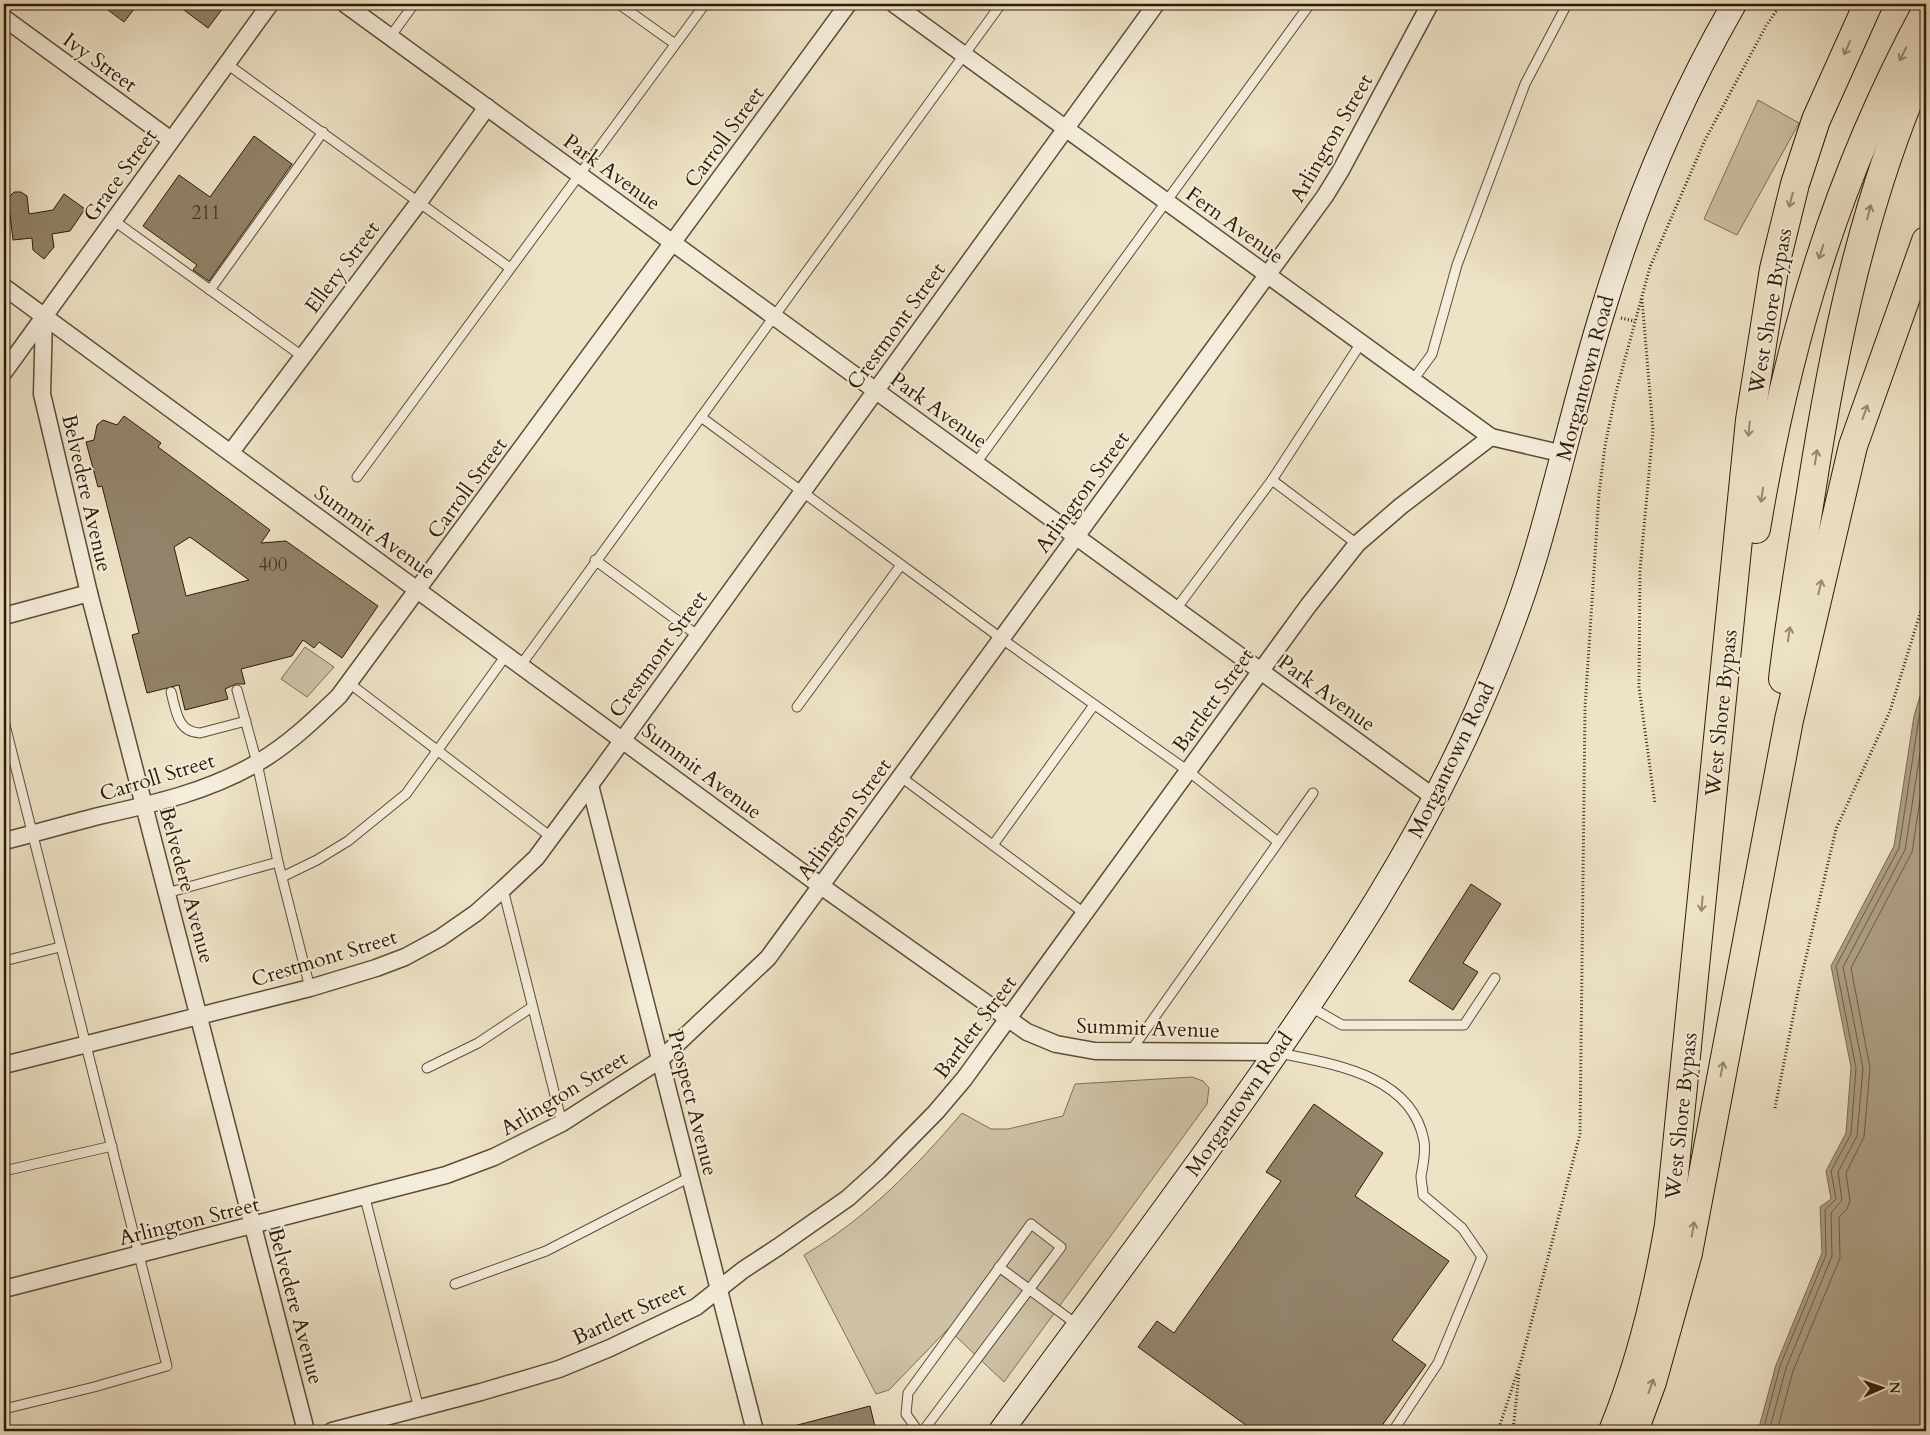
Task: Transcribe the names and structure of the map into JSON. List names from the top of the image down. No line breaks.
{"streets":{"highway":["West Shore Bypass"],"main road":["Morgantown Road"],"street":["Ivy Street","Carroll Street","Arlington Street","Park Avenue","Grace Street","Fern Avenue","Ellery Street","Crestmont Street","Belvedere Avenue","Summit Avenue","Bartlett Street","Prospect Avenue"]},"crossings":[["Ivy Street","Grace Street"],["Carroll Street","Park Avenue"],["Carroll Street","Belvedere Avenue"],["Carroll Street","Summit Avenue"],["Arlington Street","Park Avenue"],["Arlington Street","Fern Avenue"],["Arlington Street","Belvedere Avenue"],["Arlington Street","Summit Avenue"],["Arlington Street","Prospect Avenue"],["Park Avenue","Ellery Street"],["Park Avenue","Crestmont Street"],["Park Avenue","Morgantown Road"],["Park Avenue","Bartlett Street"],["Grace Street","Belvedere Avenue"],["Grace Street","Summit Avenue"],["Fern Avenue","Crestmont Street"],["Fern Avenue","Morgantown Road"],["Fern Avenue","Bartlett Street"],["Ellery Street","Summit Avenue"],["Crestmont Street","Belvedere Avenue"],["Crestmont Street","Summit Avenue"],["Crestmont Street","Prospect Avenue"],["Morgantown Road","Summit Avenue"],["Belvedere Avenue","Summit Avenue"],["Summit Avenue","Bartlett Street"],["Bartlett Street","Prospect Avenue"]],"house_numbers":["211","400"],"north":"right"}
